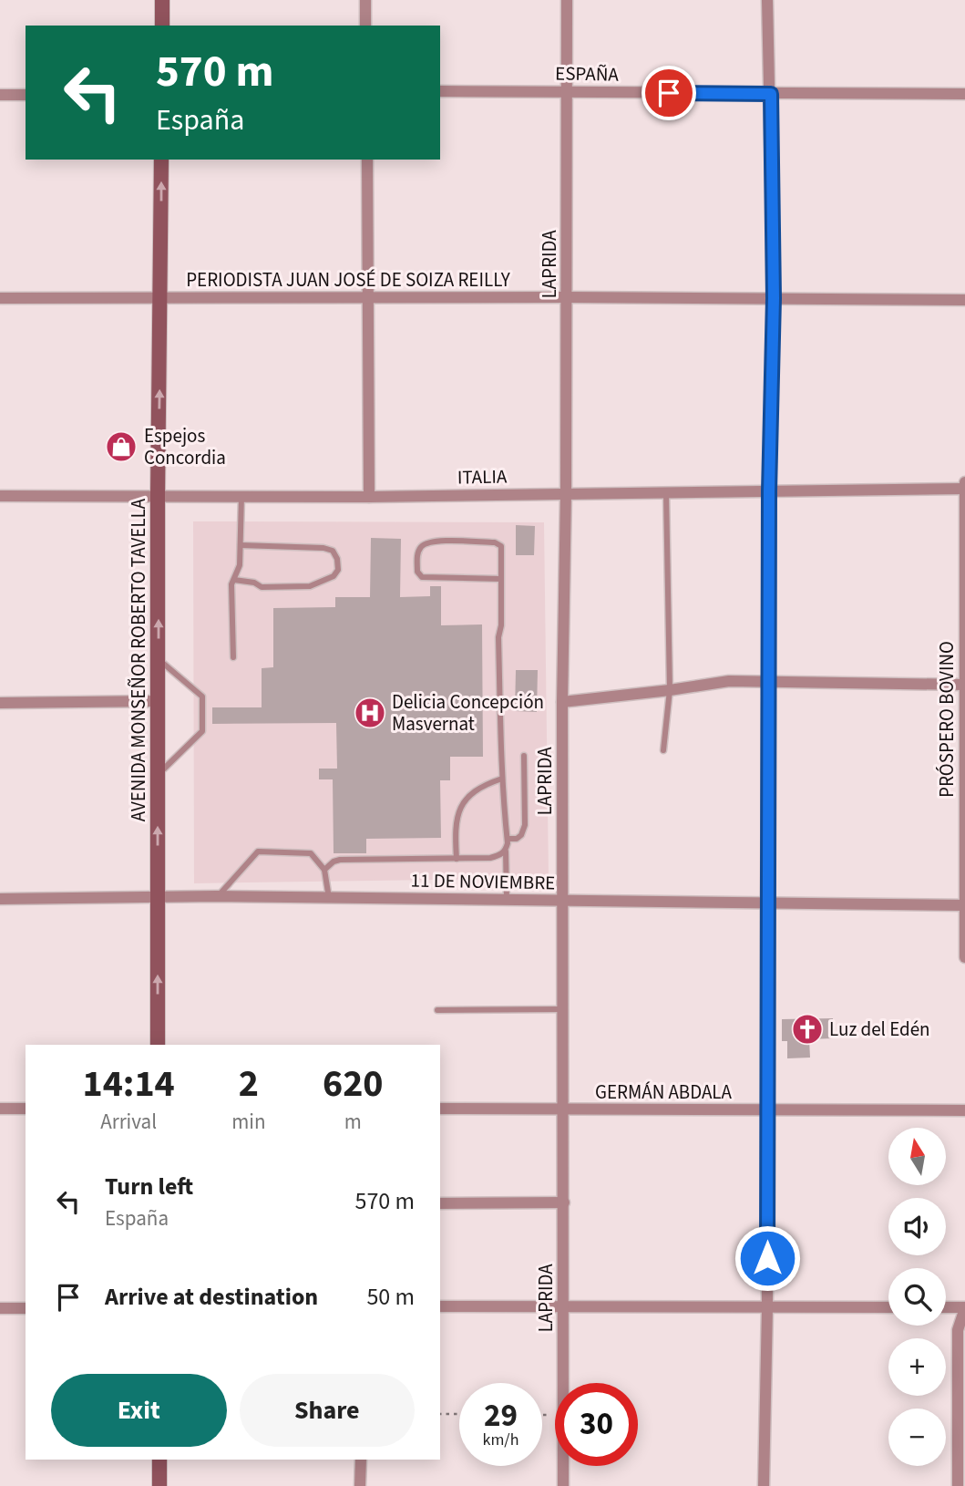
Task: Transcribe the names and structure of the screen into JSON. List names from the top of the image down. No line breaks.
{"streets":{"main road":["AVENIDA MONSEÑOR ROBERTO TAVELLA"],"street":["ESPAÑA","LAPRIDA","PERIODISTA JUAN JOSÉ DE SOIZA REILLY","ITALIA","PRÓSPERO BOVINO","11 DE NOVIEMBRE","GERMÁN ABDALA"]},"crossings":[["ESPAÑA","LAPRIDA"],["LAPRIDA","PERIODISTA JUAN JOSÉ DE SOIZA REILLY"],["LAPRIDA","ITALIA"],["LAPRIDA","11 DE NOVIEMBRE"],["LAPRIDA","GERMÁN ABDALA"],["PERIODISTA JUAN JOSÉ DE SOIZA REILLY","AVENIDA MONSEÑOR ROBERTO TAVELLA"],["ITALIA","AVENIDA MONSEÑOR ROBERTO TAVELLA"],["ITALIA","PRÓSPERO BOVINO"],["AVENIDA MONSEÑOR ROBERTO TAVELLA","11 DE NOVIEMBRE"],["PRÓSPERO BOVINO","11 DE NOVIEMBRE"]],"one_way":["AVENIDA MONSEÑOR ROBERTO TAVELLA"],"places":{"shop":["Espejos Concordia"],"hospital":["Delicia Concepción Masvernat"],"church":["Luz del Edén"]},"north":"top","page":{"turn":["570 m","España"],"eta":["14:14","Arrival","2","min","620","m"],"map_buttons":["+","−"],"list":[{"name":"Turn left","note":"España","value":"570 m"},{"name":"Arrive at destination","value":"50 m"}],"buttons":["Exit","Share"],"speed":"29 km/h","limit":"30"}}
